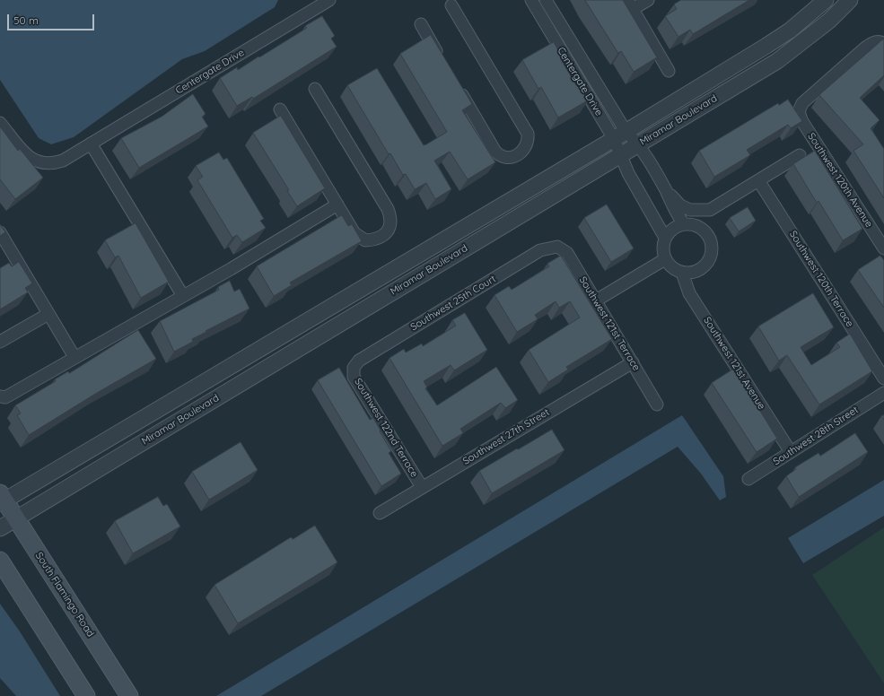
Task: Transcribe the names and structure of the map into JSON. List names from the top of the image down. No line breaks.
{"streets":{"main road":["South Flamingo Road"],"street":["Centergate Drive","Miramar Boulevard","Southwest 120th Avenue","Southwest 120th Terrace","Southwest 25th Court","Southwest 121st Terrace","Southwest 121st Avenue","Southwest 122nd Terrace","Southwest 28th Street","Southwest 27th Street"]},"crossings":[["Centergate Drive","Miramar Boulevard"],["Miramar Boulevard","South Flamingo Road"],["Southwest 25th Court","Southwest 121st Terrace"],["Southwest 25th Court","Southwest 122nd Terrace"],["Southwest 121st Terrace","Southwest 27th Street"],["Southwest 121st Avenue","Southwest 28th Street"],["Southwest 122nd Terrace","Southwest 27th Street"]],"scale_bar":"50 m"}
